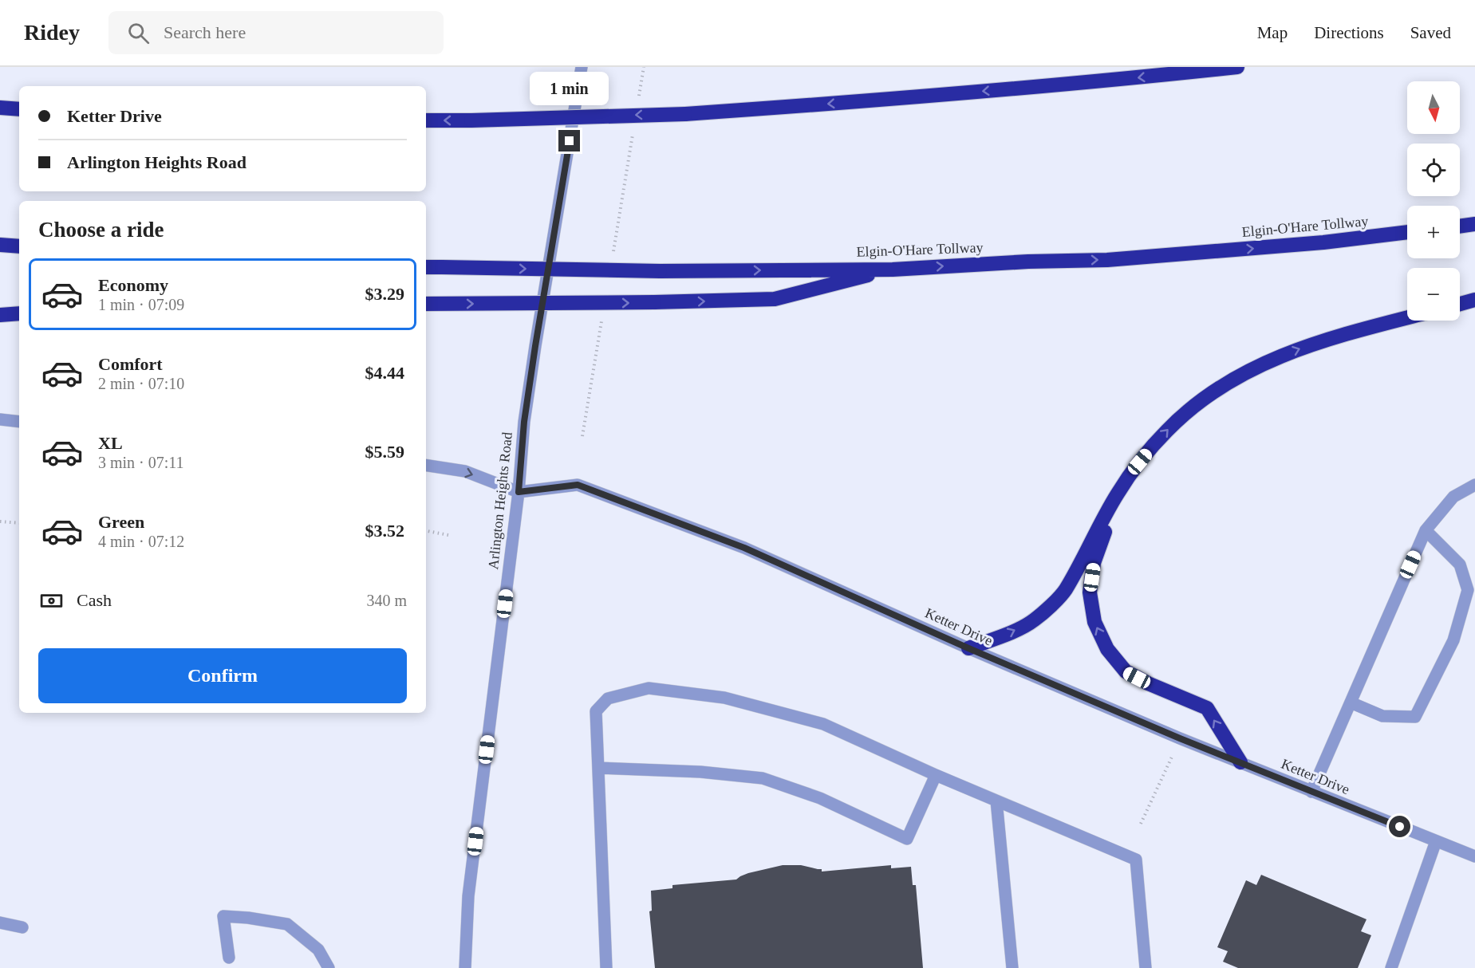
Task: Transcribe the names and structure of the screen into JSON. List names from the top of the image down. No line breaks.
{"streets":{"highway":["Elgin-O'Hare Tollway"],"street":["Arlington Heights Road","Ketter Drive"]},"crossings":[["Arlington Heights Road","Ketter Drive"]],"north":"bottom","page":{"header":"Ridey","search":"Search here","nav":["Map","Directions","Saved"],"bubble":"1 min","map_buttons":["+","−"],"banner":["Ketter Drive","Arlington Heights Road"],"heading":"Choose a ride","list":[{"name":"Economy","note":"1 min · 07:09","value":"$3.29"},{"name":"Comfort","note":"2 min · 07:10","value":"$4.44"},{"name":"XL","note":"3 min · 07:11","value":"$5.59"},{"name":"Green","note":"4 min · 07:12","value":"$3.52"}],"pay":["Cash","340 m"],"buttons":"Confirm"}}
